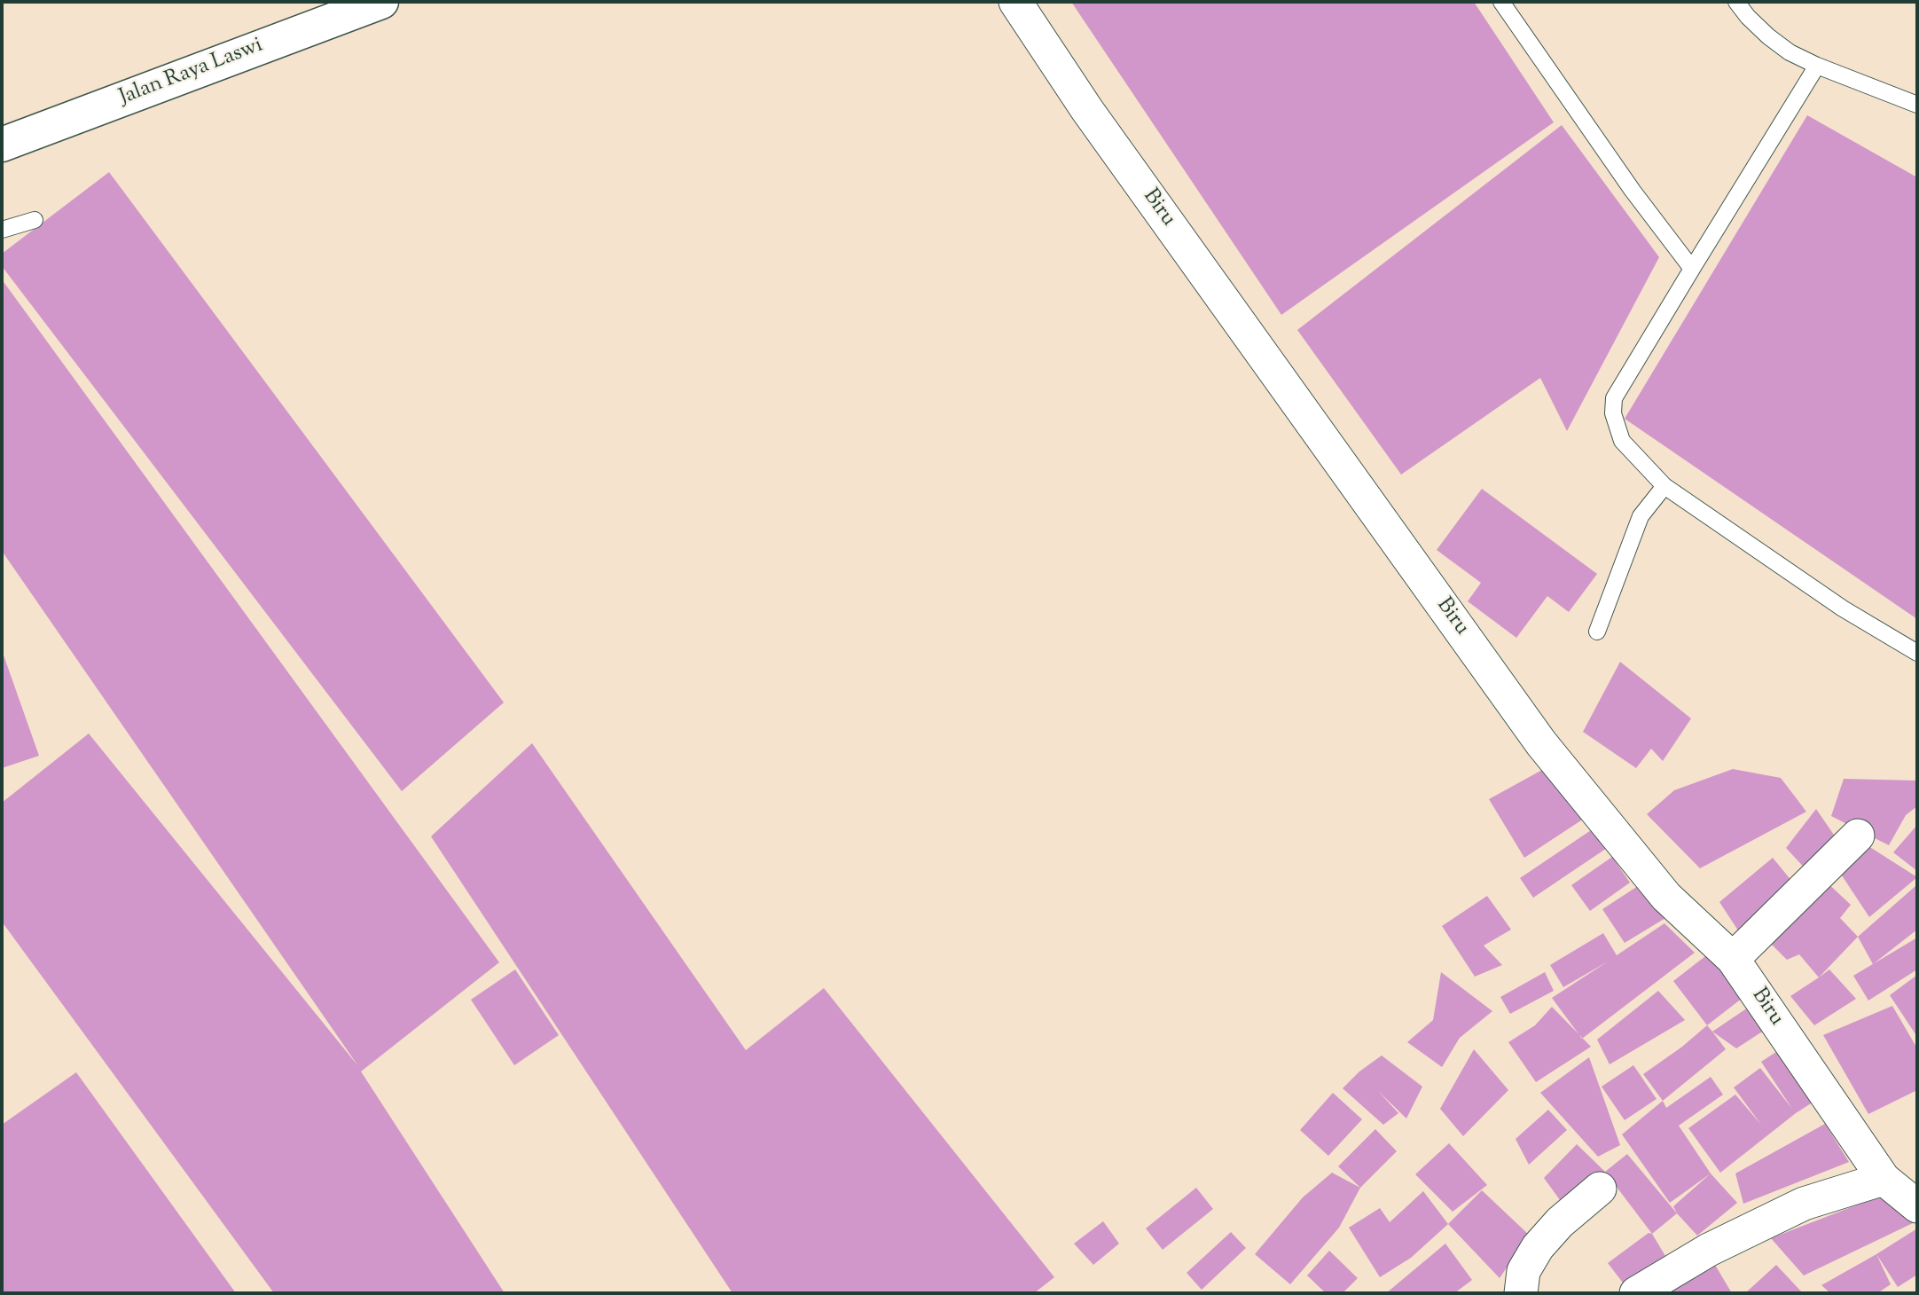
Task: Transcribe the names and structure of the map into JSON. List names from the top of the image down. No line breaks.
{"streets":{"main road":["Jalan Raya Laswi"],"street":["Biru"]}}
